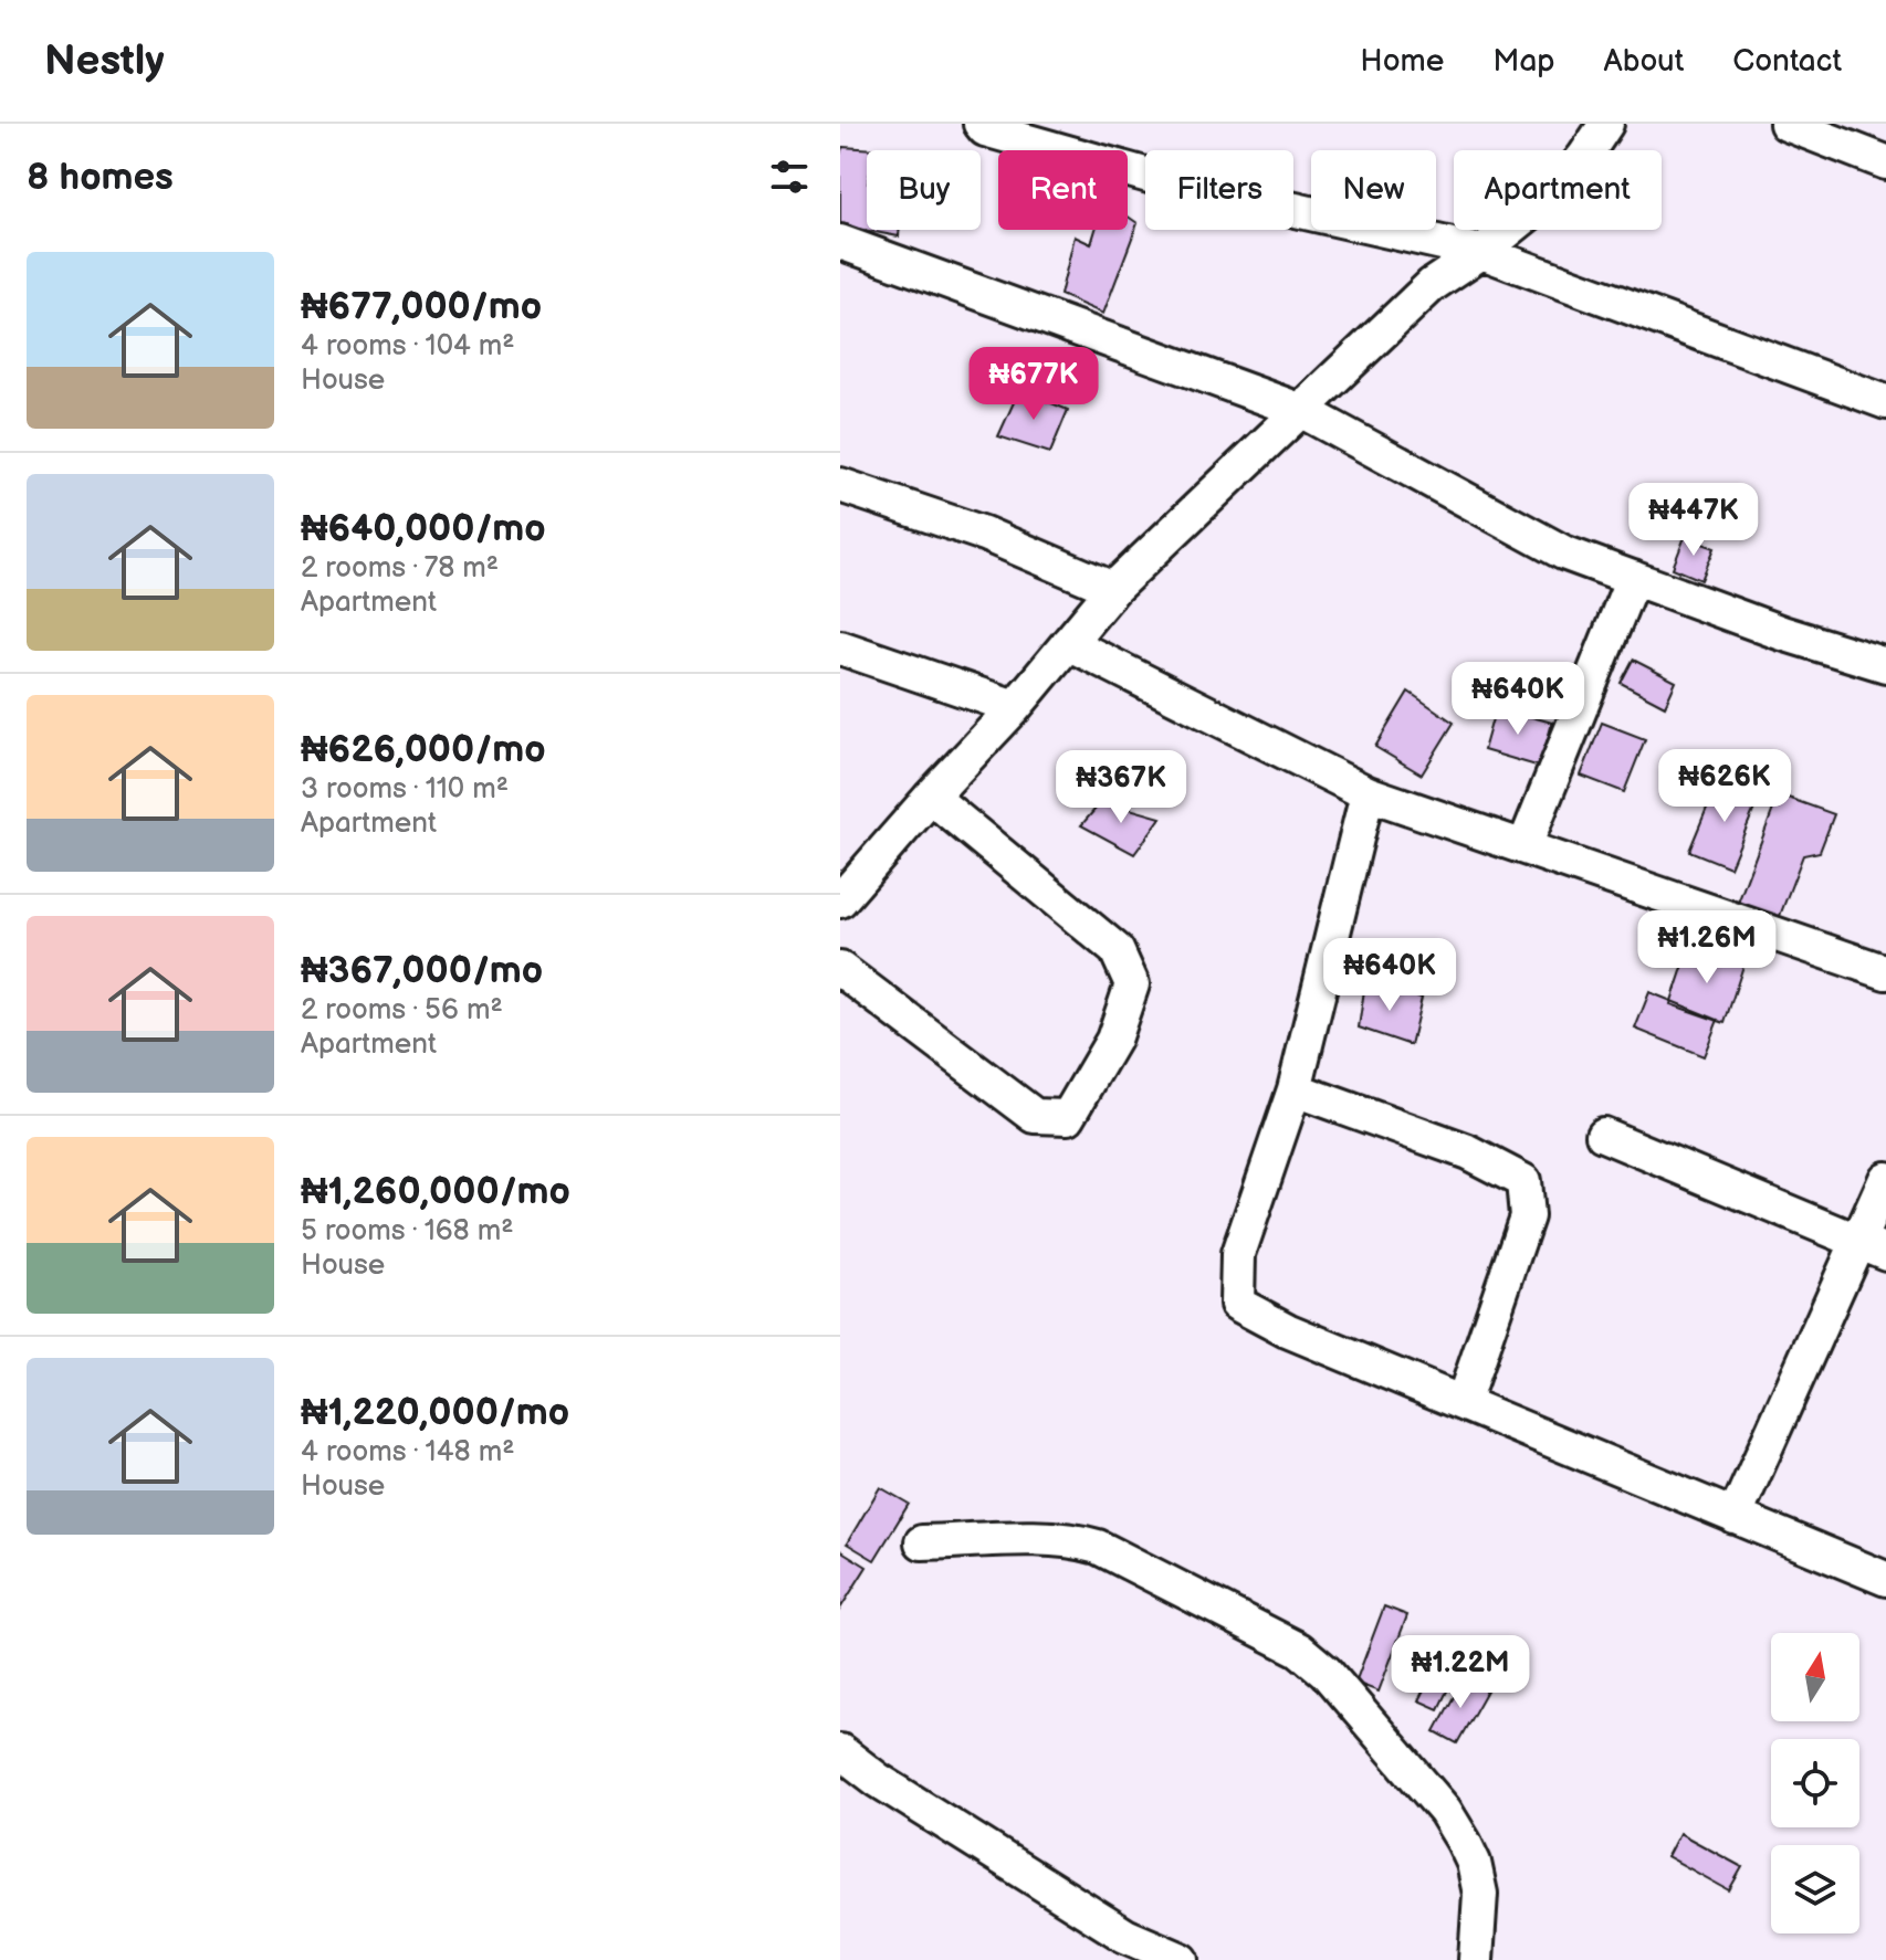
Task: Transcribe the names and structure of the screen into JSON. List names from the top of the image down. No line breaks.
{"north":"top","page":{"header":"Nestly","nav":["Home","Map","About","Contact"],"heading":"8 homes","chip":["Buy","Rent","Filters","New","Apartment"],"list":[{"name":"₦677,000/mo","note":"4 rooms · 104 m² · House"},{"name":"₦640,000/mo","note":"2 rooms · 78 m² · Apartment"},{"name":"₦626,000/mo","note":"3 rooms · 110 m² · Apartment"},{"name":"₦367,000/mo","note":"2 rooms · 56 m² · Apartment"},{"name":"₦1,260,000/mo","note":"5 rooms · 168 m² · House"},{"name":"₦1,220,000/mo","note":"4 rooms · 148 m² · House"}],"price":["₦677K","₦447K","₦640K","₦626K","₦367K","₦1.26M","₦640K","₦1.22M"]}}
